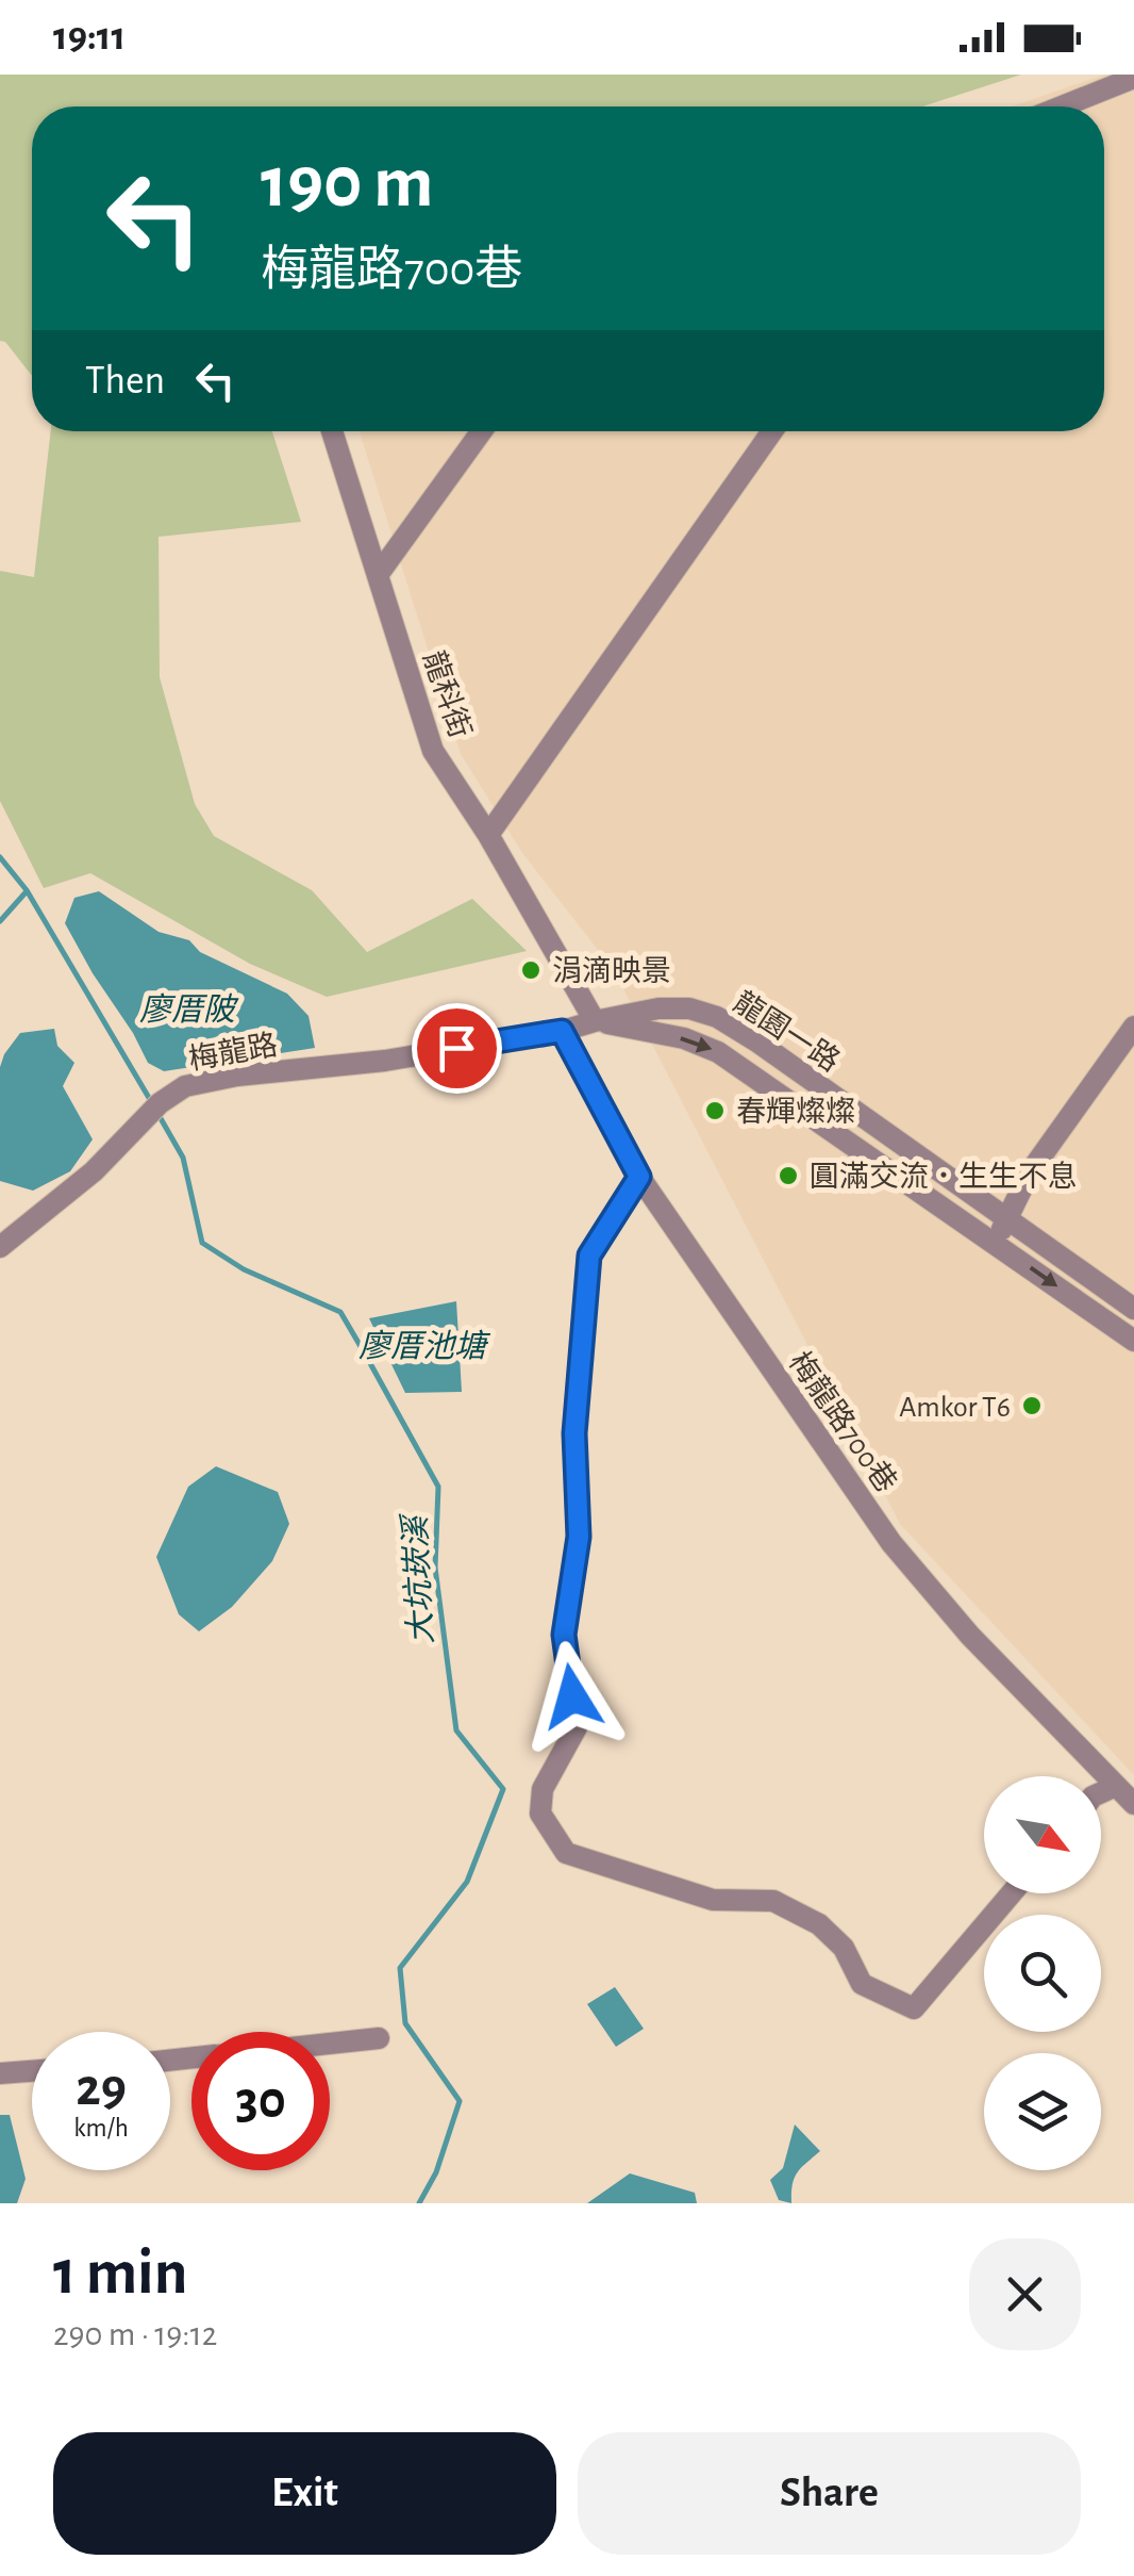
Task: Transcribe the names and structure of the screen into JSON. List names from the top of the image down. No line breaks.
{"streets":{"street":["龍科街","龍園一路","梅龍路","梅龍路700巷"]},"crossings":[["龍科街","龍園一路"],["龍科街","梅龍路"],["龍園一路","梅龍路"],["梅龍路","梅龍路700巷"]],"water":["廖厝陂","廖厝池塘","大坑崁溪"],"places":["涓滴映景","春輝燦燦","圓滿交流．生生不息","Amkor T6"],"north":"bottom right","page":{"status":"19:11","turn":["190 m","梅龍路700巷"],"then":"Then","speed":"29 km/h","limit":"30","heading":["1 min","290 m · 19:12"],"buttons":["Exit","Share"]}}
